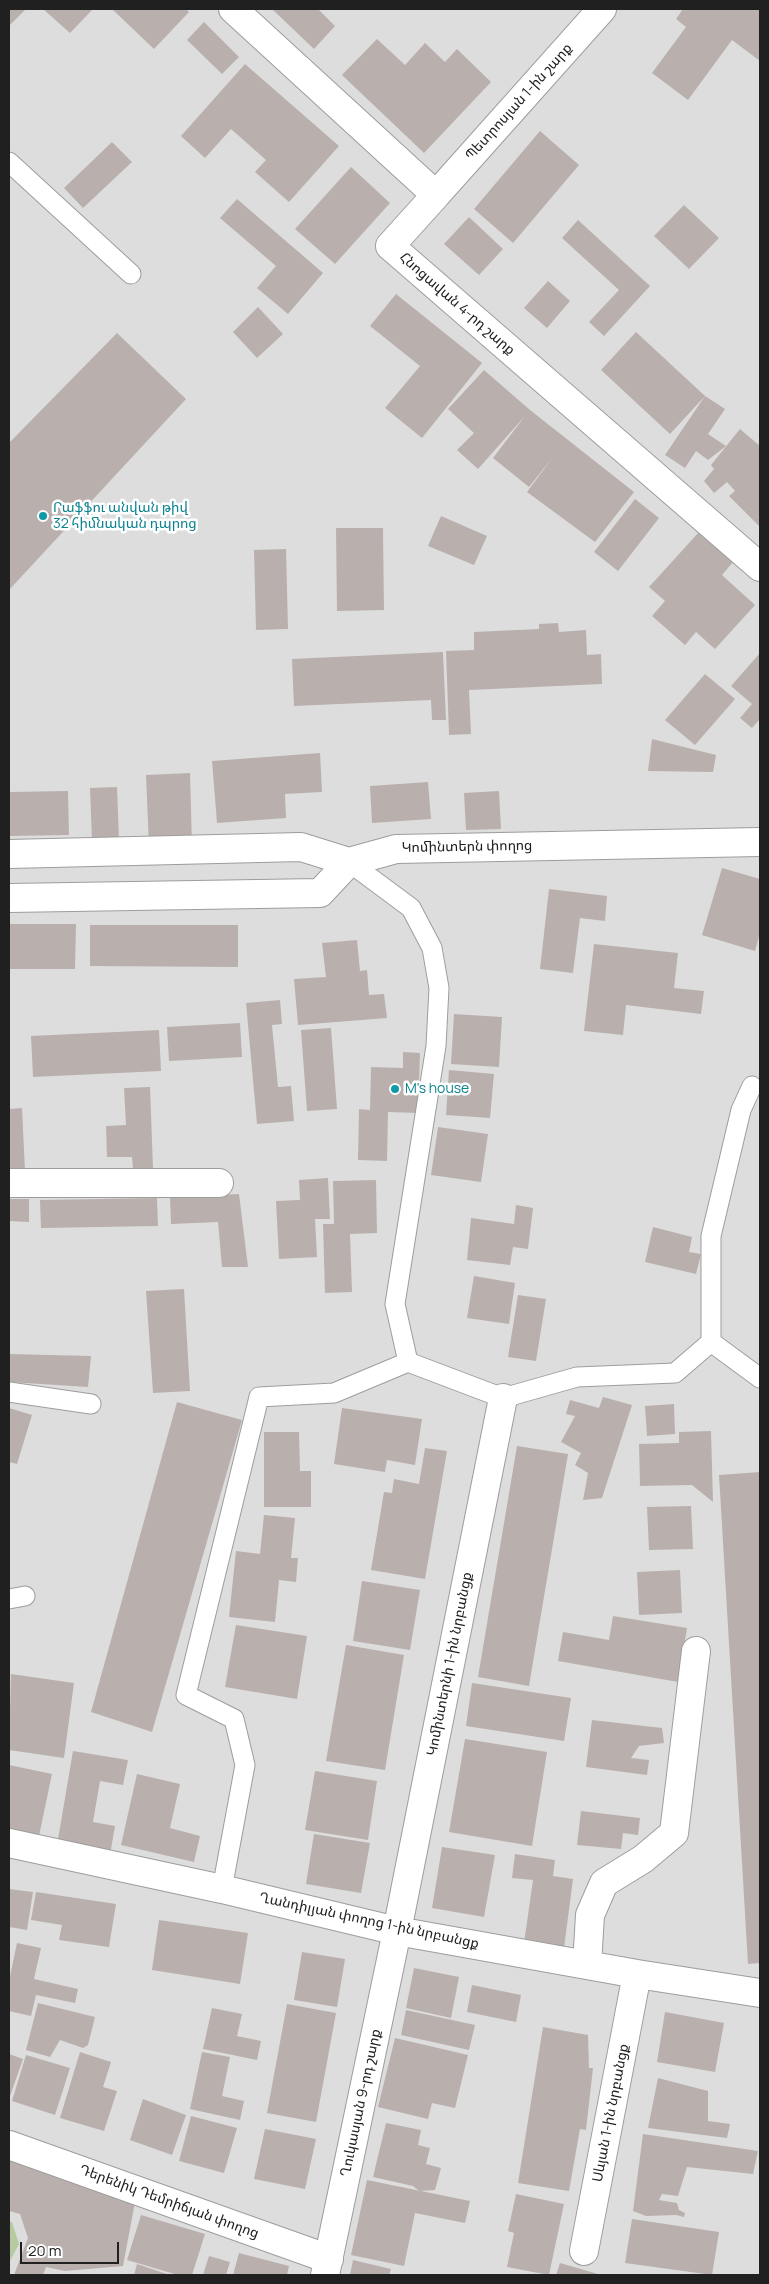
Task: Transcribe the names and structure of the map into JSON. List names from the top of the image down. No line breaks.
{"streets":{"street":["Պետրոսյան 1-ին շարք","Հնոցավան 4-րդ շարք","Կոմինտերն փողոց","Կոմինտերնի 1-ին նրբանցք","Ղանդիլյան փողոց 1-ին նրբանցք","Ղուկասյան 9-րդ շարք","Սևյան 1-ին նրբանցք","Դերենիկ Դեմրիճյան փողոց"]},"crossings":[["Պետրոսյան 1-ին շարք","Հնոցավան 4-րդ շարք"],["Կոմինտերնի 1-ին նրբանցք","Ղանդիլյան փողոց 1-ին նրբանցք"],["Կոմինտերնի 1-ին նրբանցք","Ղուկասյան 9-րդ շարք"],["Ղանդիլյան փողոց 1-ին նրբանցք","Ղուկասյան 9-րդ շարք"],["Ղանդիլյան փողոց 1-ին նրբանցք","Սևյան 1-ին նրբանցք"],["Ղուկասյան 9-րդ շարք","Դերենիկ Դեմրիճյան փողոց"]],"places":["Րաֆֆու անվան թիվ 32 հիմնական դպրոց","M's house"],"scale_bar":"20 m"}
